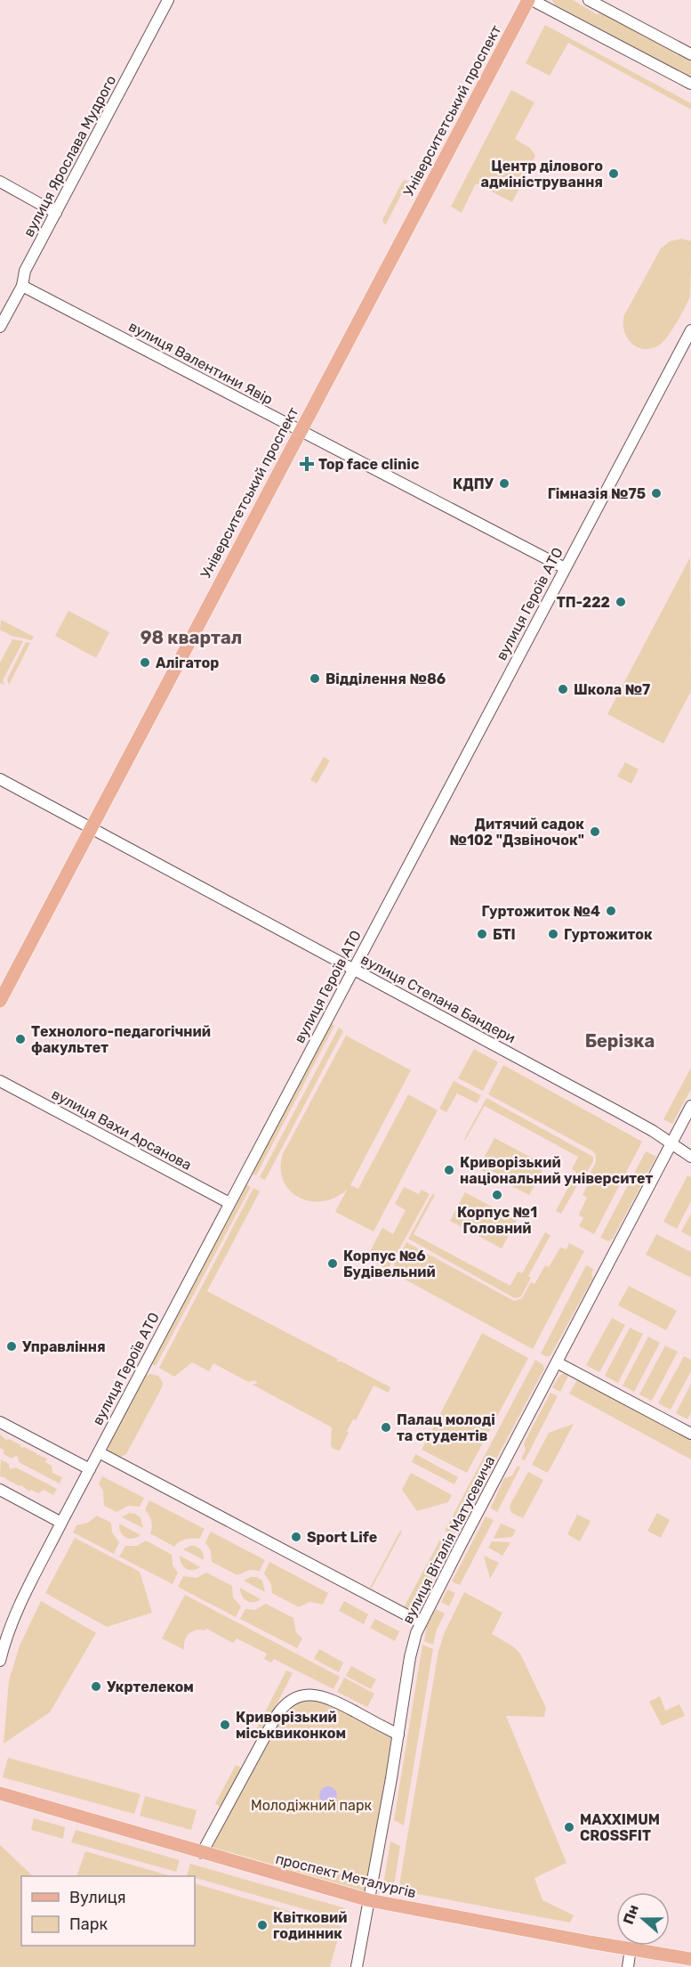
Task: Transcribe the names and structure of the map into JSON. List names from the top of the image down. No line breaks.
{"streets":{"main road":["Університетський проспект","проспект Металургів"],"street":["вулиця Ярослава Мудрого","вулиця Валентини Явір","вулиця Героїв АТО","вулиця Степана Бандери","вулиця Вахи Арсанова","вулиця Віталія Матусевича"]},"crossings":[["Університетський проспект","вулиця Валентини Явір"],["Університетський проспект","вулиця Степана Бандери"],["вулиця Ярослава Мудрого","вулиця Валентини Явір"],["вулиця Валентини Явір","вулиця Героїв АТО"],["вулиця Героїв АТО","вулиця Степана Бандери"],["вулиця Героїв АТО","вулиця Вахи Арсанова"],["вулиця Степана Бандери","вулиця Віталія Матусевича"],["вулиця Віталія Матусевича","проспект Металургів"]],"districts":["98 квартал","Берізка"],"parks":["Молодіжний парк"],"places":{"other":["Центр ділового адміністрування","КДПУ","Гімназія №75","ТП-222","Алігатор","Відділення №86","Школа №7","Дитячий садок №102 \"Дзвіночок\"","Гуртожиток №4","БТІ","Гуртожиток","Технолого-педагогічний факультет","Криворізький національний університет","Корпус №1 Головний","Корпус №6 Будівельний","Управління","Палац молоді та студентів","Sport Life","Укртелеком","Криворізький міськвиконком","MAXXIMUM CROSSFIT","Квітковий годинник"],"health":["Top face clinic"]},"legend":["Вулиця","Парк"],"north":"left"}
